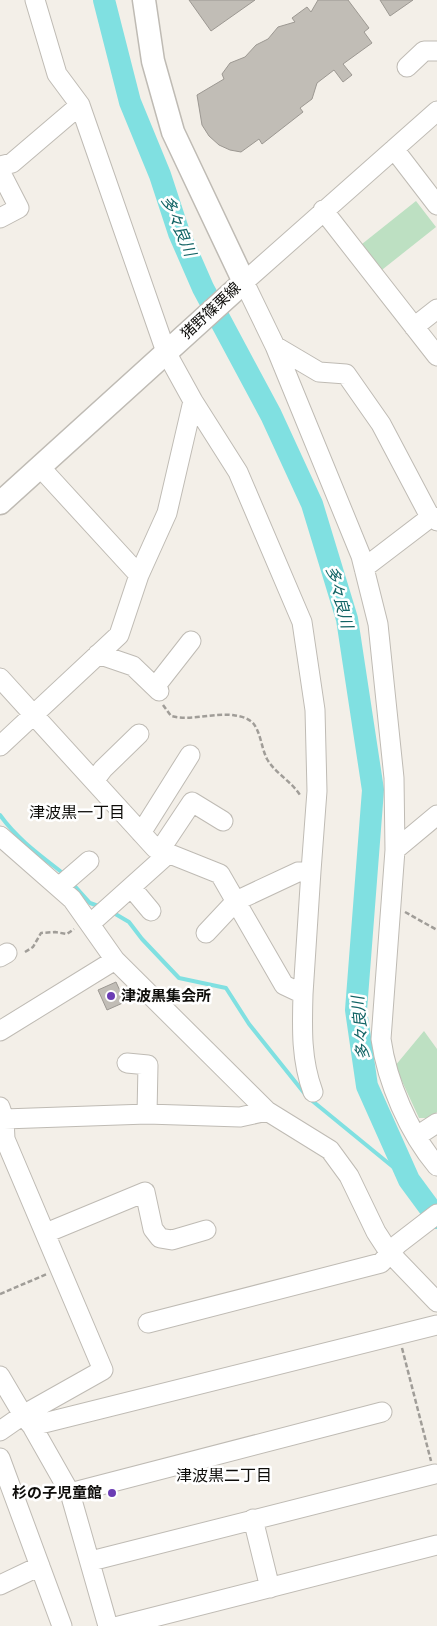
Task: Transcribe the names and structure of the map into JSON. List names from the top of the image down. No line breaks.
{"streets":{"main road":["猪野篠栗線"]},"districts":["津波黒一丁目","津波黒二丁目"],"water":["多々良川"],"places":["津波黒集会所","杉の子児童館"]}
